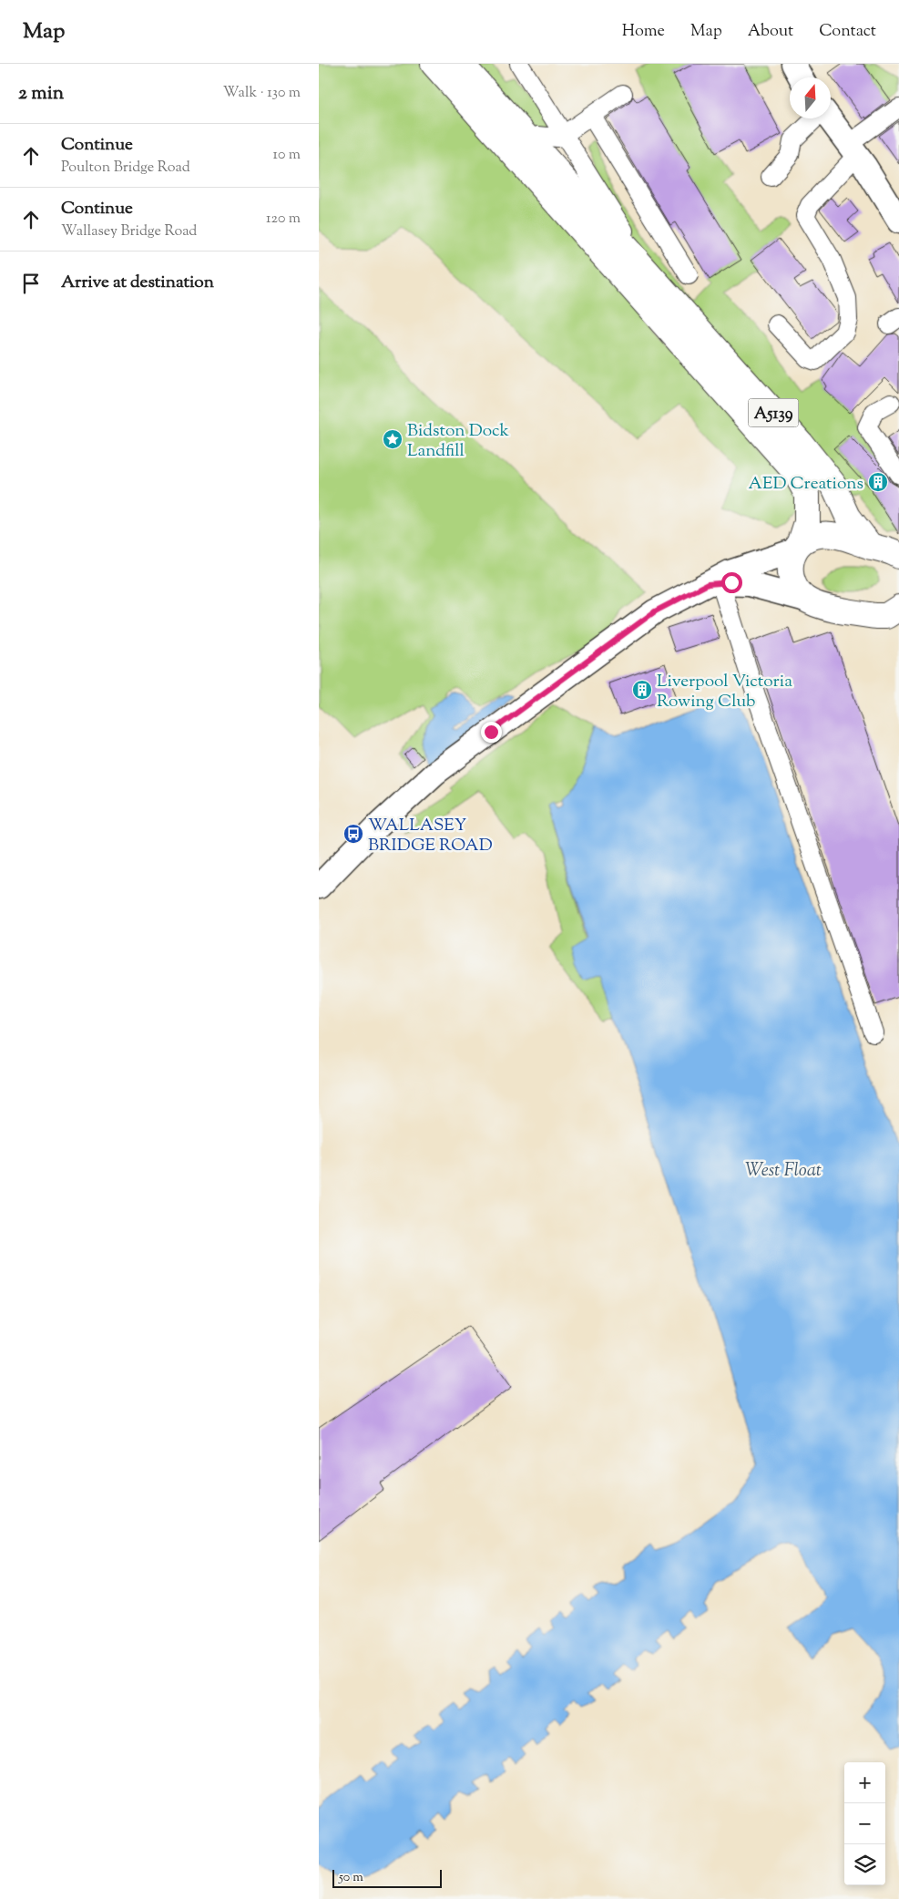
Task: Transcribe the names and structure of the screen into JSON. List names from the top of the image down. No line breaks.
{"streets":{"highway":["A5139"]},"water":["West Float"],"places":{"place":["Bidston Dock Landfill"],"building":["AED Creations","Liverpool Victoria Rowing Club"],"bus stop":["WALLASEY BRIDGE ROAD"]},"scale_bar":"50 m","north":"top","page":{"header":"Map","nav":["Home","Map","About","Contact"],"heading":["2 min","Walk · 130 m"],"list":[["Continue","Poulton Bridge Road","10 m"],["Continue","Wallasey Bridge Road","120 m"],"Arrive at destination"],"map_buttons":["+","−"],"scale":"50 m"}}
